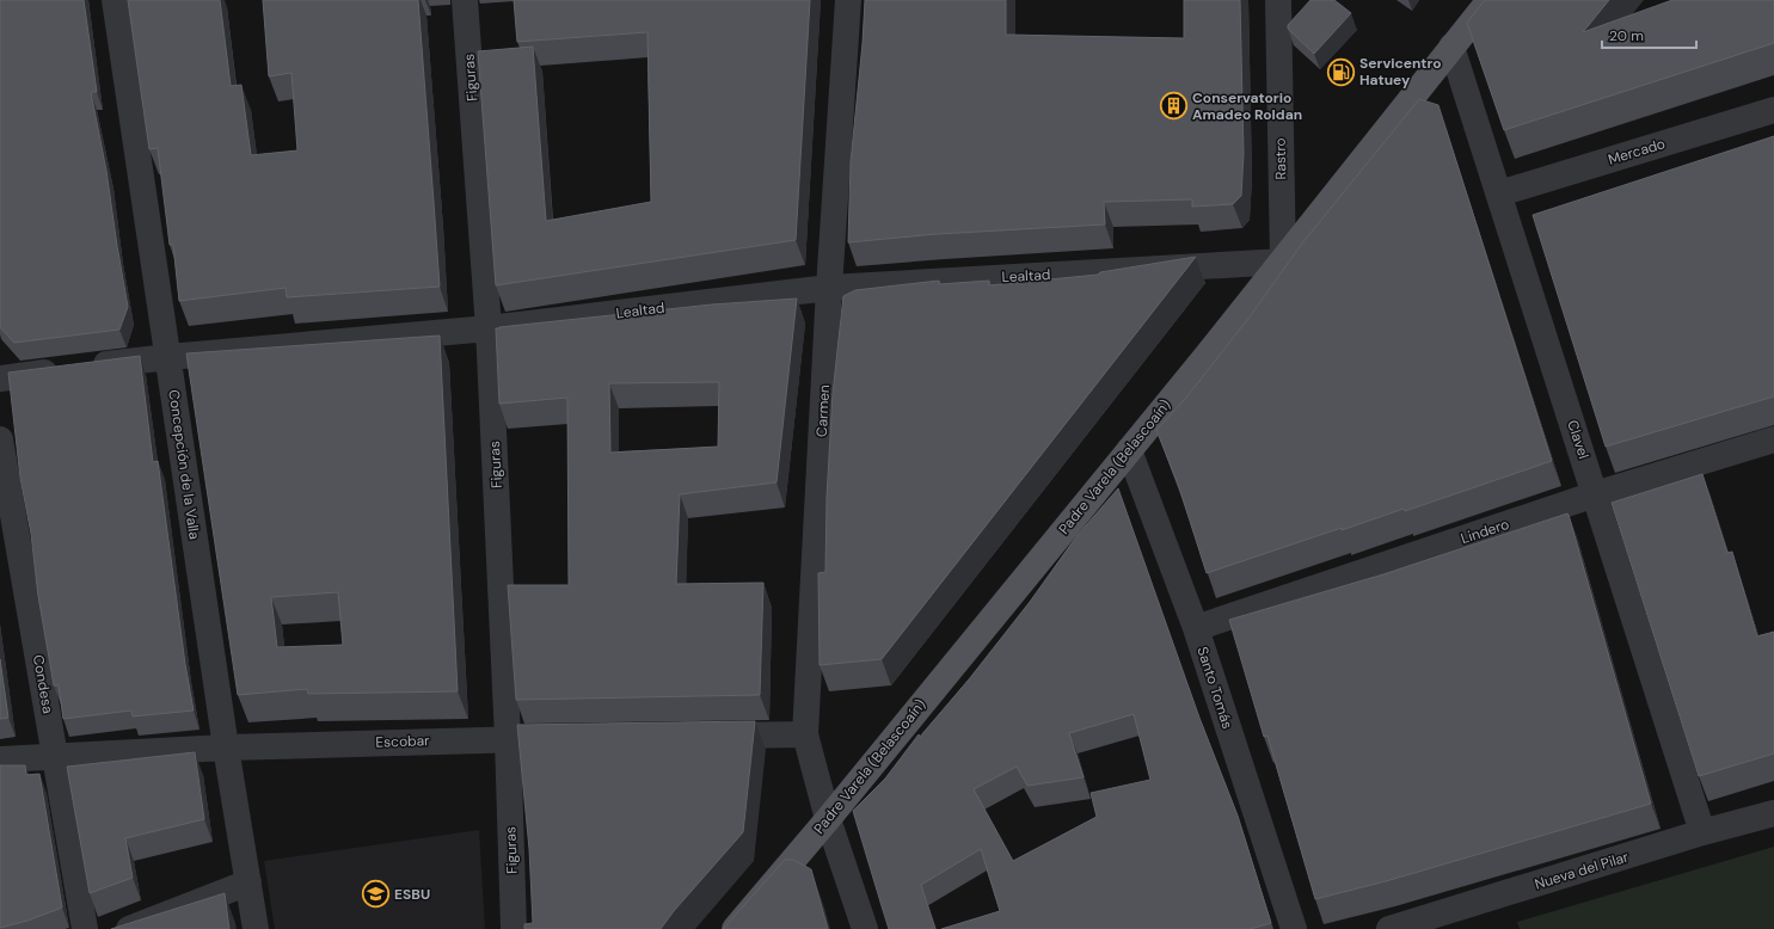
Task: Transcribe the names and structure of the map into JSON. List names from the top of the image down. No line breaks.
{"streets":{"main road":["Padre Varela (Belascoaín)"],"street":["Figuras","Mercado","Rastro","Lealtad","Carmen","Clavel","Concepción de la Valla","Lindero","Condesa","Santo Tomás","Escobar","Nueva del Pilar"]},"crossings":[["Figuras","Lealtad"],["Figuras","Escobar"],["Mercado","Clavel"],["Rastro","Lealtad"],["Rastro","Padre Varela (Belascoaín)"],["Lealtad","Carmen"],["Lealtad","Concepción de la Valla"],["Lealtad","Padre Varela (Belascoaín)"],["Carmen","Padre Varela (Belascoaín)"],["Clavel","Padre Varela (Belascoaín)"],["Clavel","Lindero"],["Clavel","Nueva del Pilar"],["Concepción de la Valla","Escobar"],["Padre Varela (Belascoaín)","Santo Tomás"],["Lindero","Santo Tomás"],["Condesa","Escobar"]],"places":{"fuel station":["Servicentro Hatuey"],"building":["Conservatorio Amadeo Roldan"],"school or university":["ESBU"]},"scale_bar":"20 m"}
